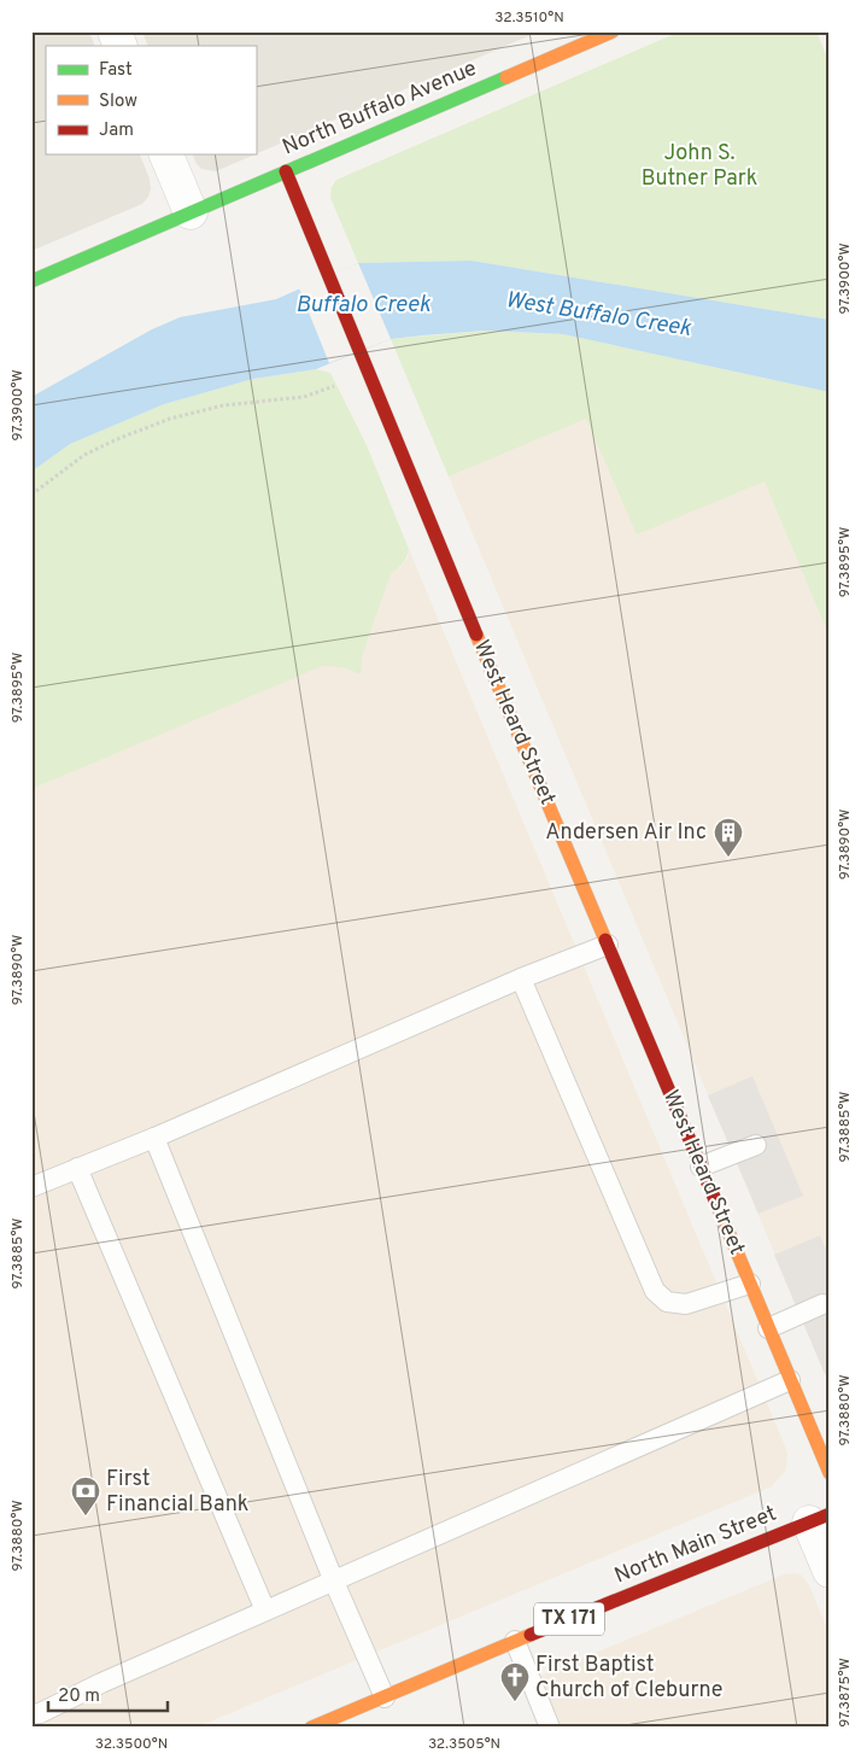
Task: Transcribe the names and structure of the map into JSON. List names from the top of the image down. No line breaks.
{"streets":{"street":["North Buffalo Avenue","West Heard Street","North Main Street","TX 171"]},"crossings":[["North Buffalo Avenue","West Heard Street"]],"water":["Buffalo Creek","West Buffalo Creek"],"parks":["John S. Butner Park"],"places":{"building":["Andersen Air Inc"],"bank":["First Financial Bank"],"church":["First Baptist Church of Cleburne"]},"legend":["Fast","Slow","Jam"],"scale_bar":"20 m","coordinates":["32.3510°N","97.3900°W","97.3895°W","97.3890°W","97.3885°W","97.3880°W","97.3875°W","32.3500°N","32.3505°N"]}
